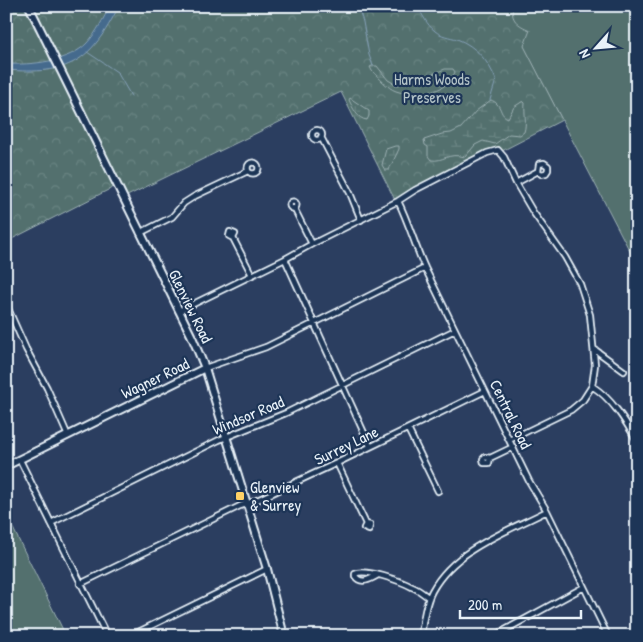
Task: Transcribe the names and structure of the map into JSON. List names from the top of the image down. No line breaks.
{"streets":{"main road":["Glenview Road","Wagner Road"],"street":["Central Road","Windsor Road","Surrey Lane"]},"crossings":[["Glenview Road","Wagner Road"],["Glenview Road","Windsor Road"],["Glenview Road","Surrey Lane"],["Wagner Road","Central Road"],["Central Road","Windsor Road"],["Central Road","Surrey Lane"]],"parks":["Harms Woods Preserves"],"places":{"transit":["Glenview & Surrey"]},"scale_bar":"200 m","north":"bottom left"}
